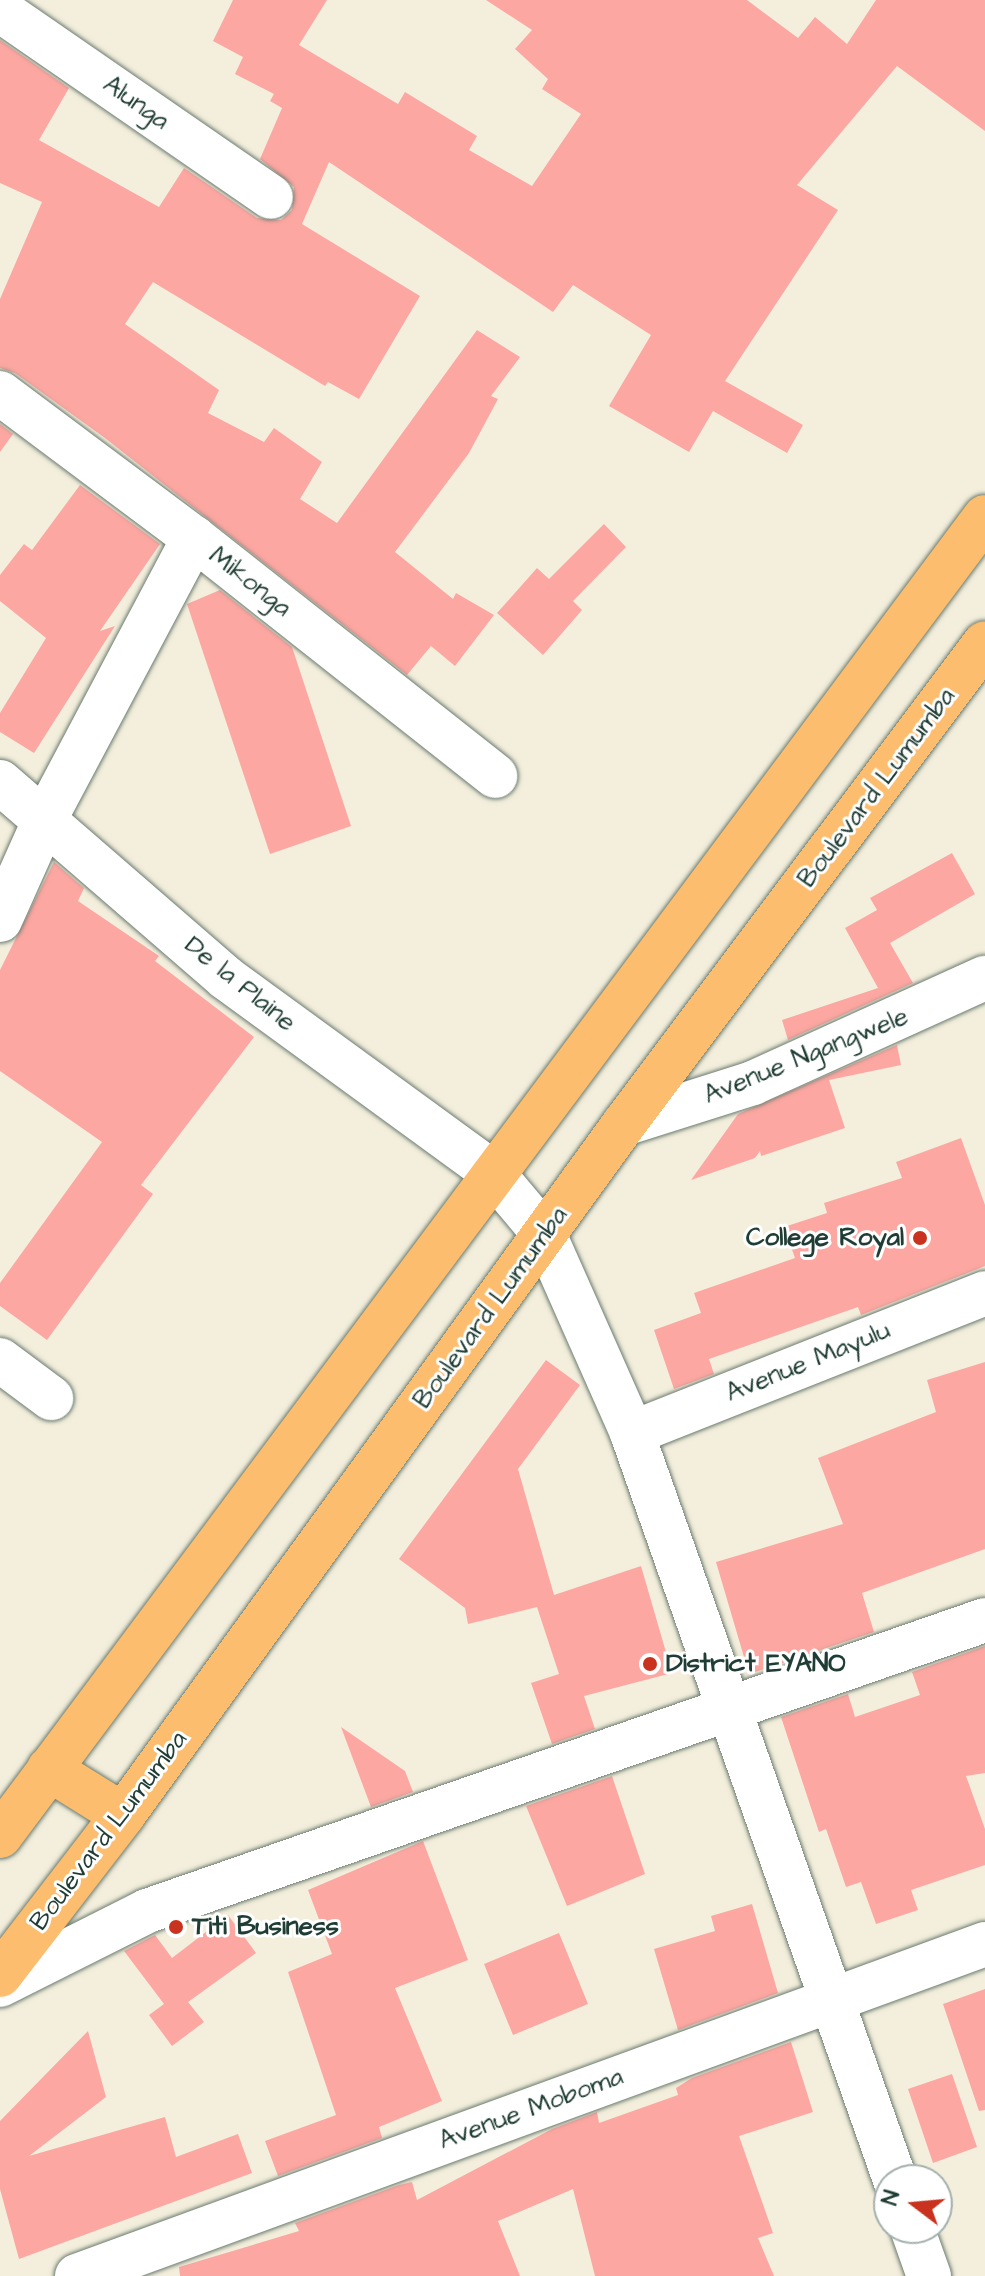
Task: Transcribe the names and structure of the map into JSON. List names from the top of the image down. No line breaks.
{"streets":{"highway":["Boulevard Lumumba"],"street":["Alunga","Mikonga","De la Plaine","Avenue Ngangwele","Avenue Mayulu","Avenue Moboma"]},"crossings":[["Boulevard Lumumba","De la Plaine"],["Boulevard Lumumba","Avenue Ngangwele"],["De la Plaine","Avenue Mayulu"],["De la Plaine","Avenue Moboma"]],"places":["College Royal","District EYANO","Titi Business"],"north":"left"}
